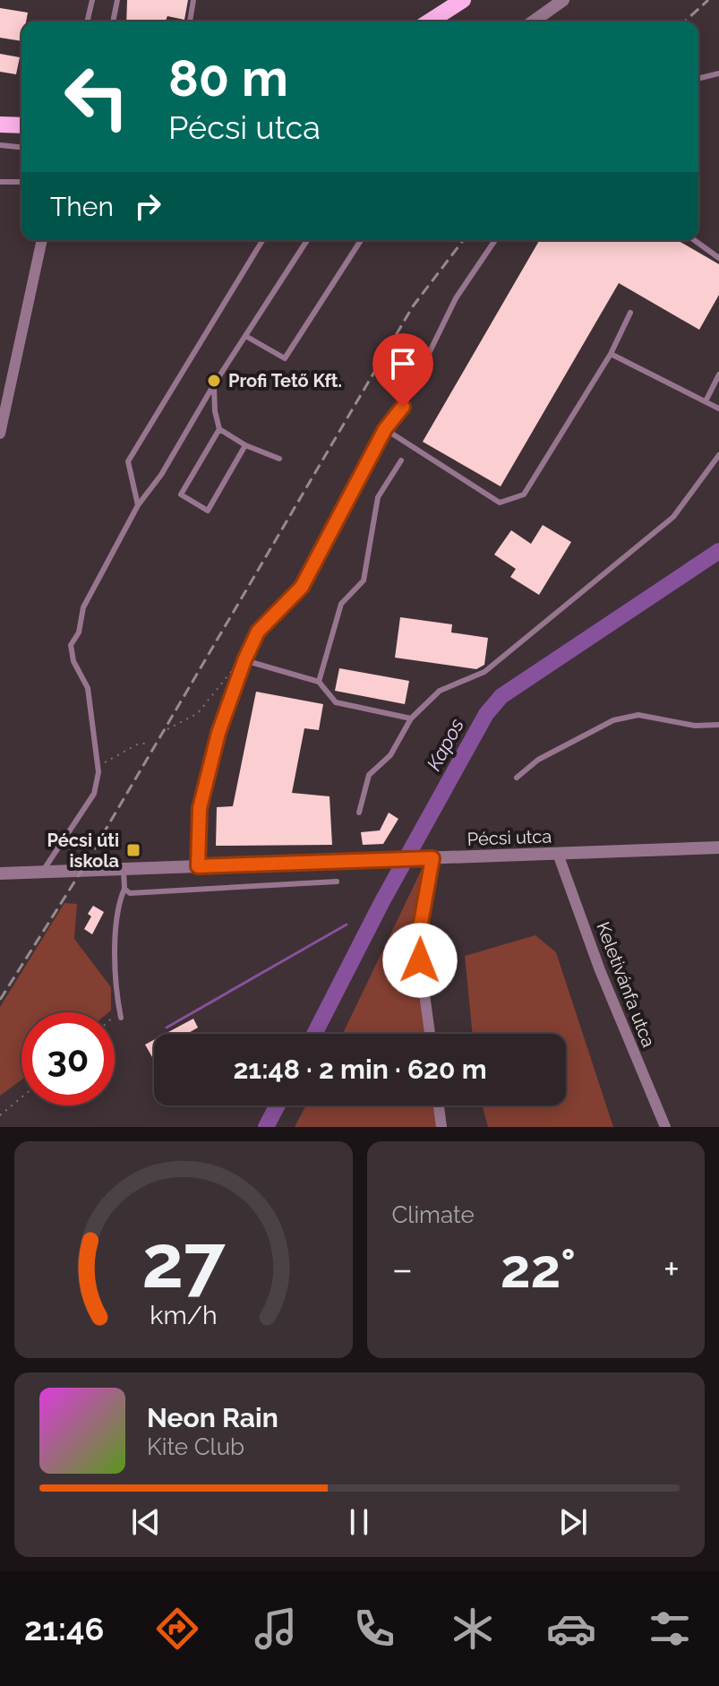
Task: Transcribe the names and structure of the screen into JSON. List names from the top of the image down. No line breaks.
{"streets":{"street":["Pécsi utca","Keletivánfa utca"]},"crossings":[["Pécsi utca","Keletivánfa utca"]],"water":["Kapos"],"places":{"other":["Profi Tető Kft."],"transit":["Pécsi úti iskola"]},"page":{"turn":["80 m","Pécsi utca"],"then":"Then","limit":"30","trip":"21:48 · 2 min · 620 m","tile":"Climate","heat":["−","22°","+"],"song":["Neon Rain","Kite Club"],"tabs":"21:46","gauge":["27","km/h"]}}
